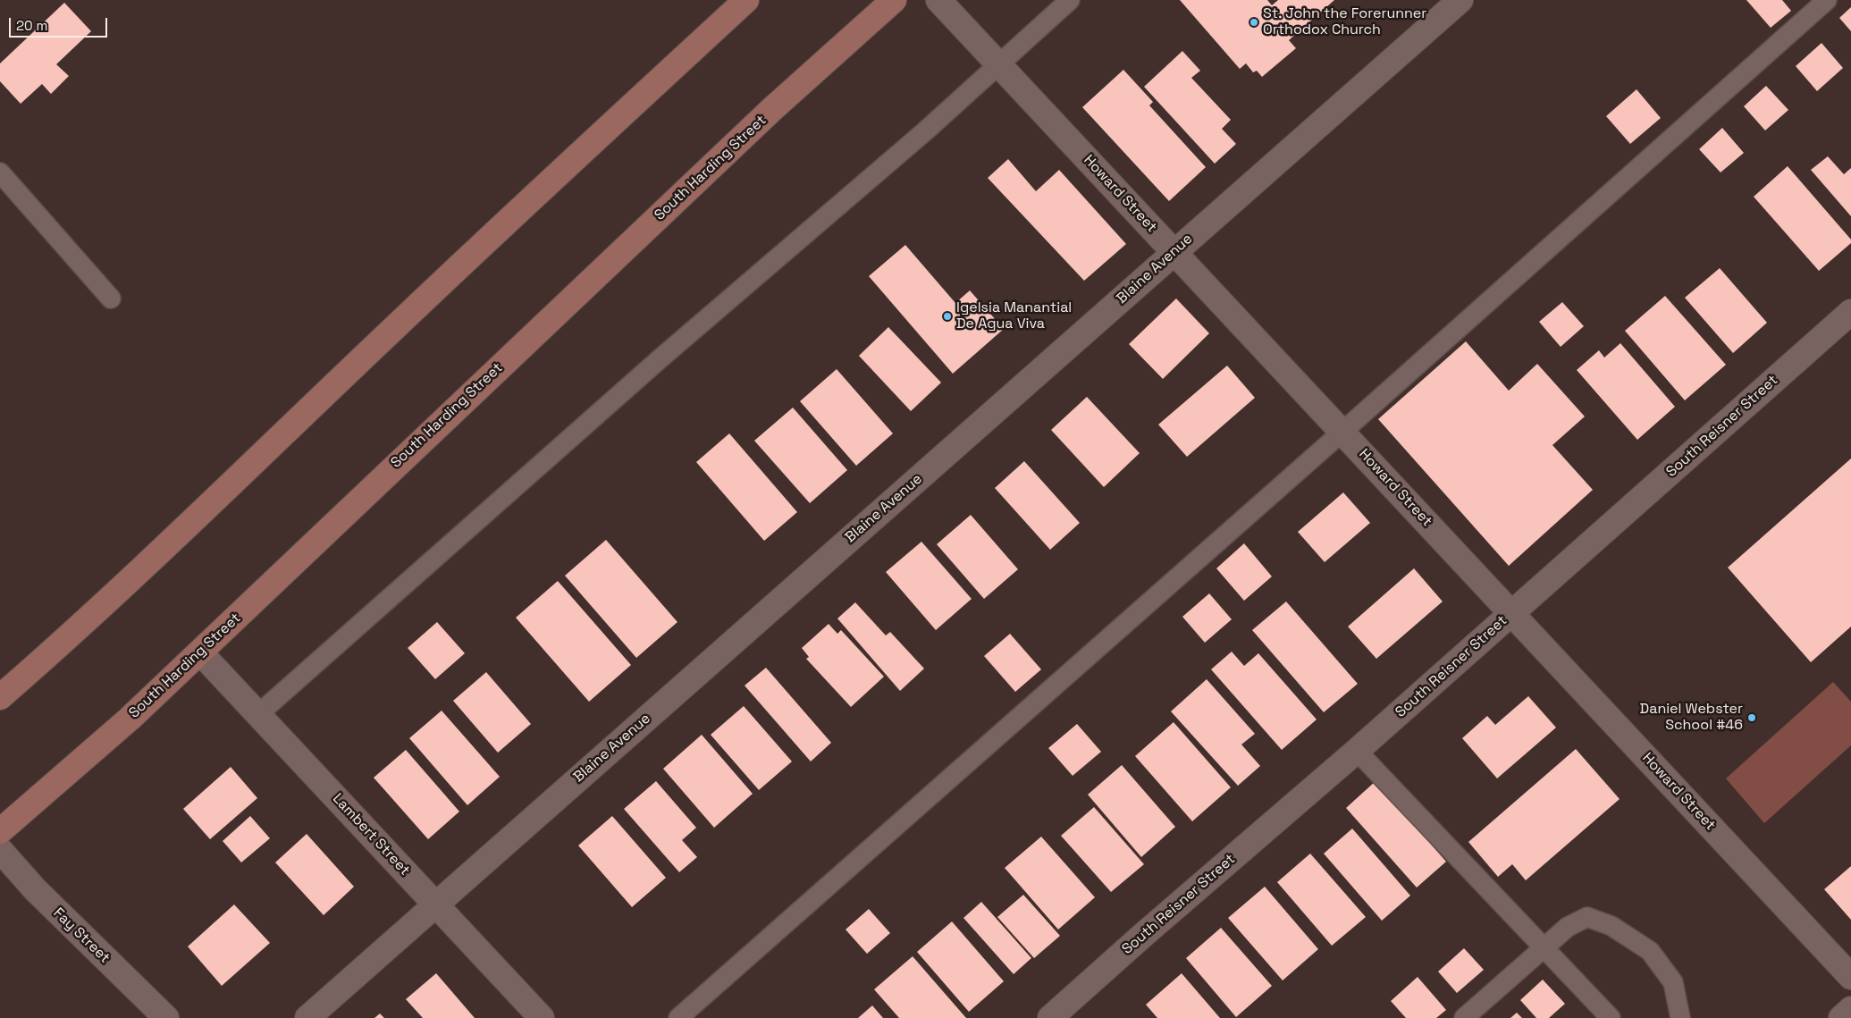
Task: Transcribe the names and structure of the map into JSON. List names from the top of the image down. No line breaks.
{"streets":{"main road":["South Harding Street"],"street":["Howard Street","Blaine Avenue","South Reisner Street","Lambert Street","Fay Street"]},"crossings":[["South Harding Street","Lambert Street"],["Howard Street","Blaine Avenue"],["Howard Street","South Reisner Street"],["Blaine Avenue","Lambert Street"]],"places":["St. John the Forerunner Orthodox Church","Igelsia Manantial De Agua Viva","Daniel Webster School #46"],"scale_bar":"20 m"}
